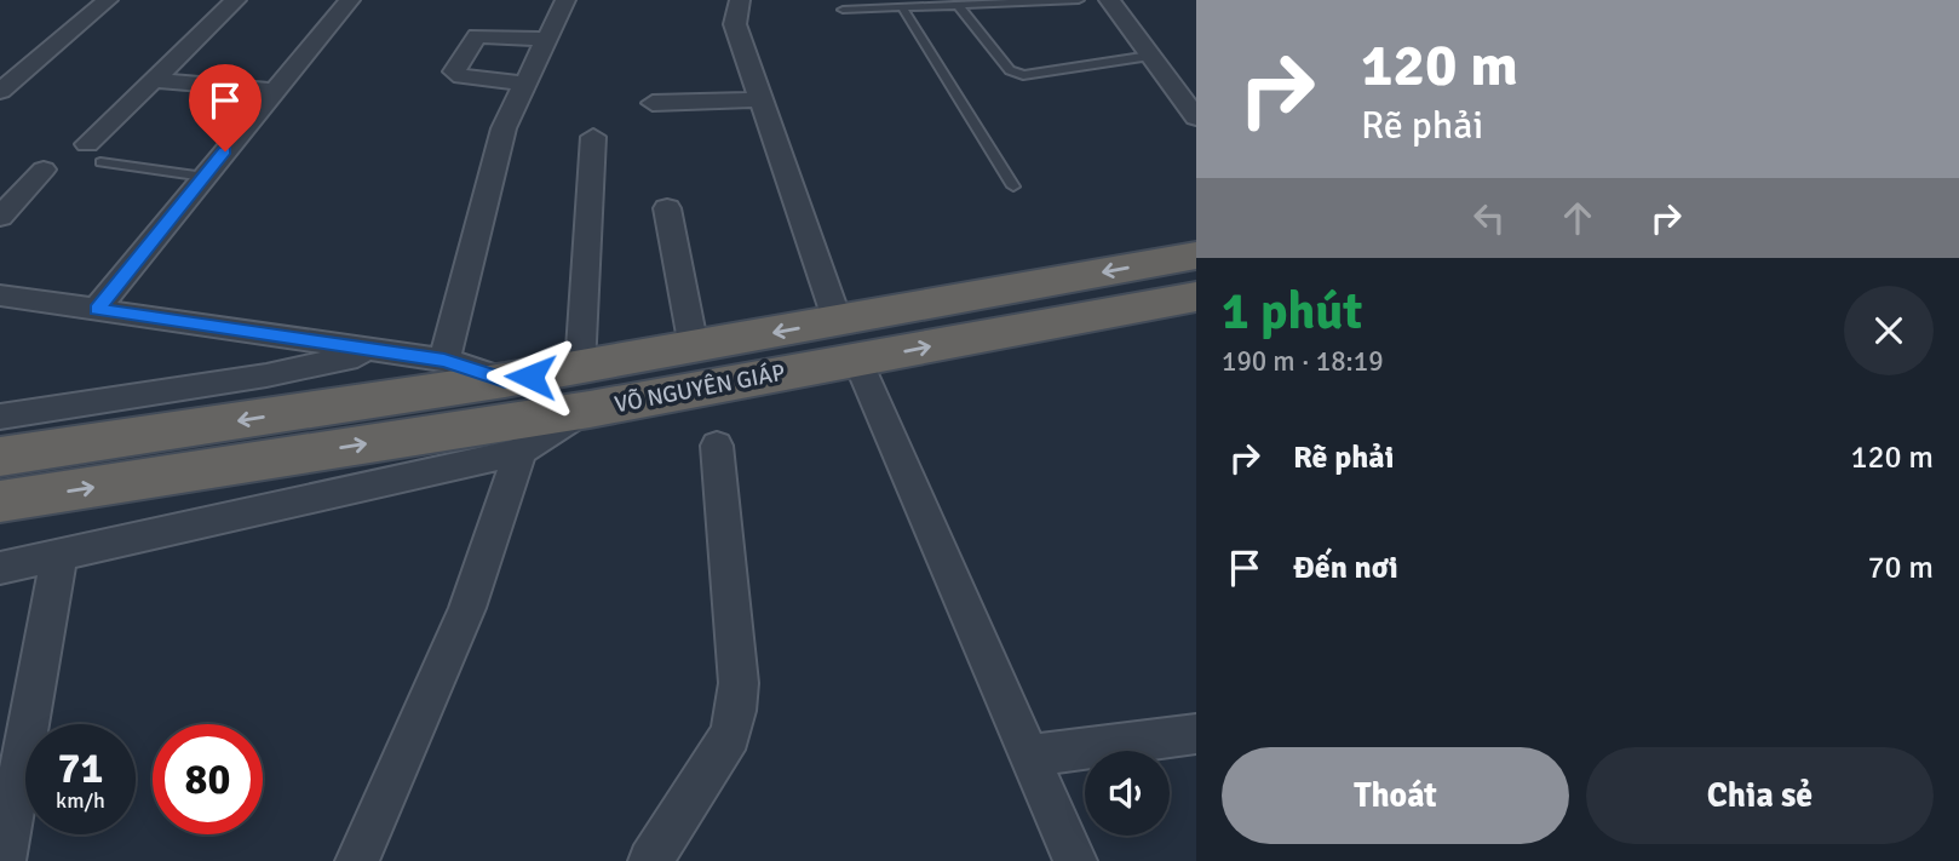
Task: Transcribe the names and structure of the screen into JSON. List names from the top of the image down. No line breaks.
{"streets":{"highway":["VÕ NGUYÊN GIÁP"]},"page":{"turn":["120 m","Rẽ phải"],"heading":["1 phút","190 m · 18:19"],"list":[{"name":"Rẽ phải","value":"120 m"},{"name":"Đến nơi","value":"70 m"}],"speed":"71 km/h","limit":"80","buttons":["Thoát","Chia sẻ"]}}
